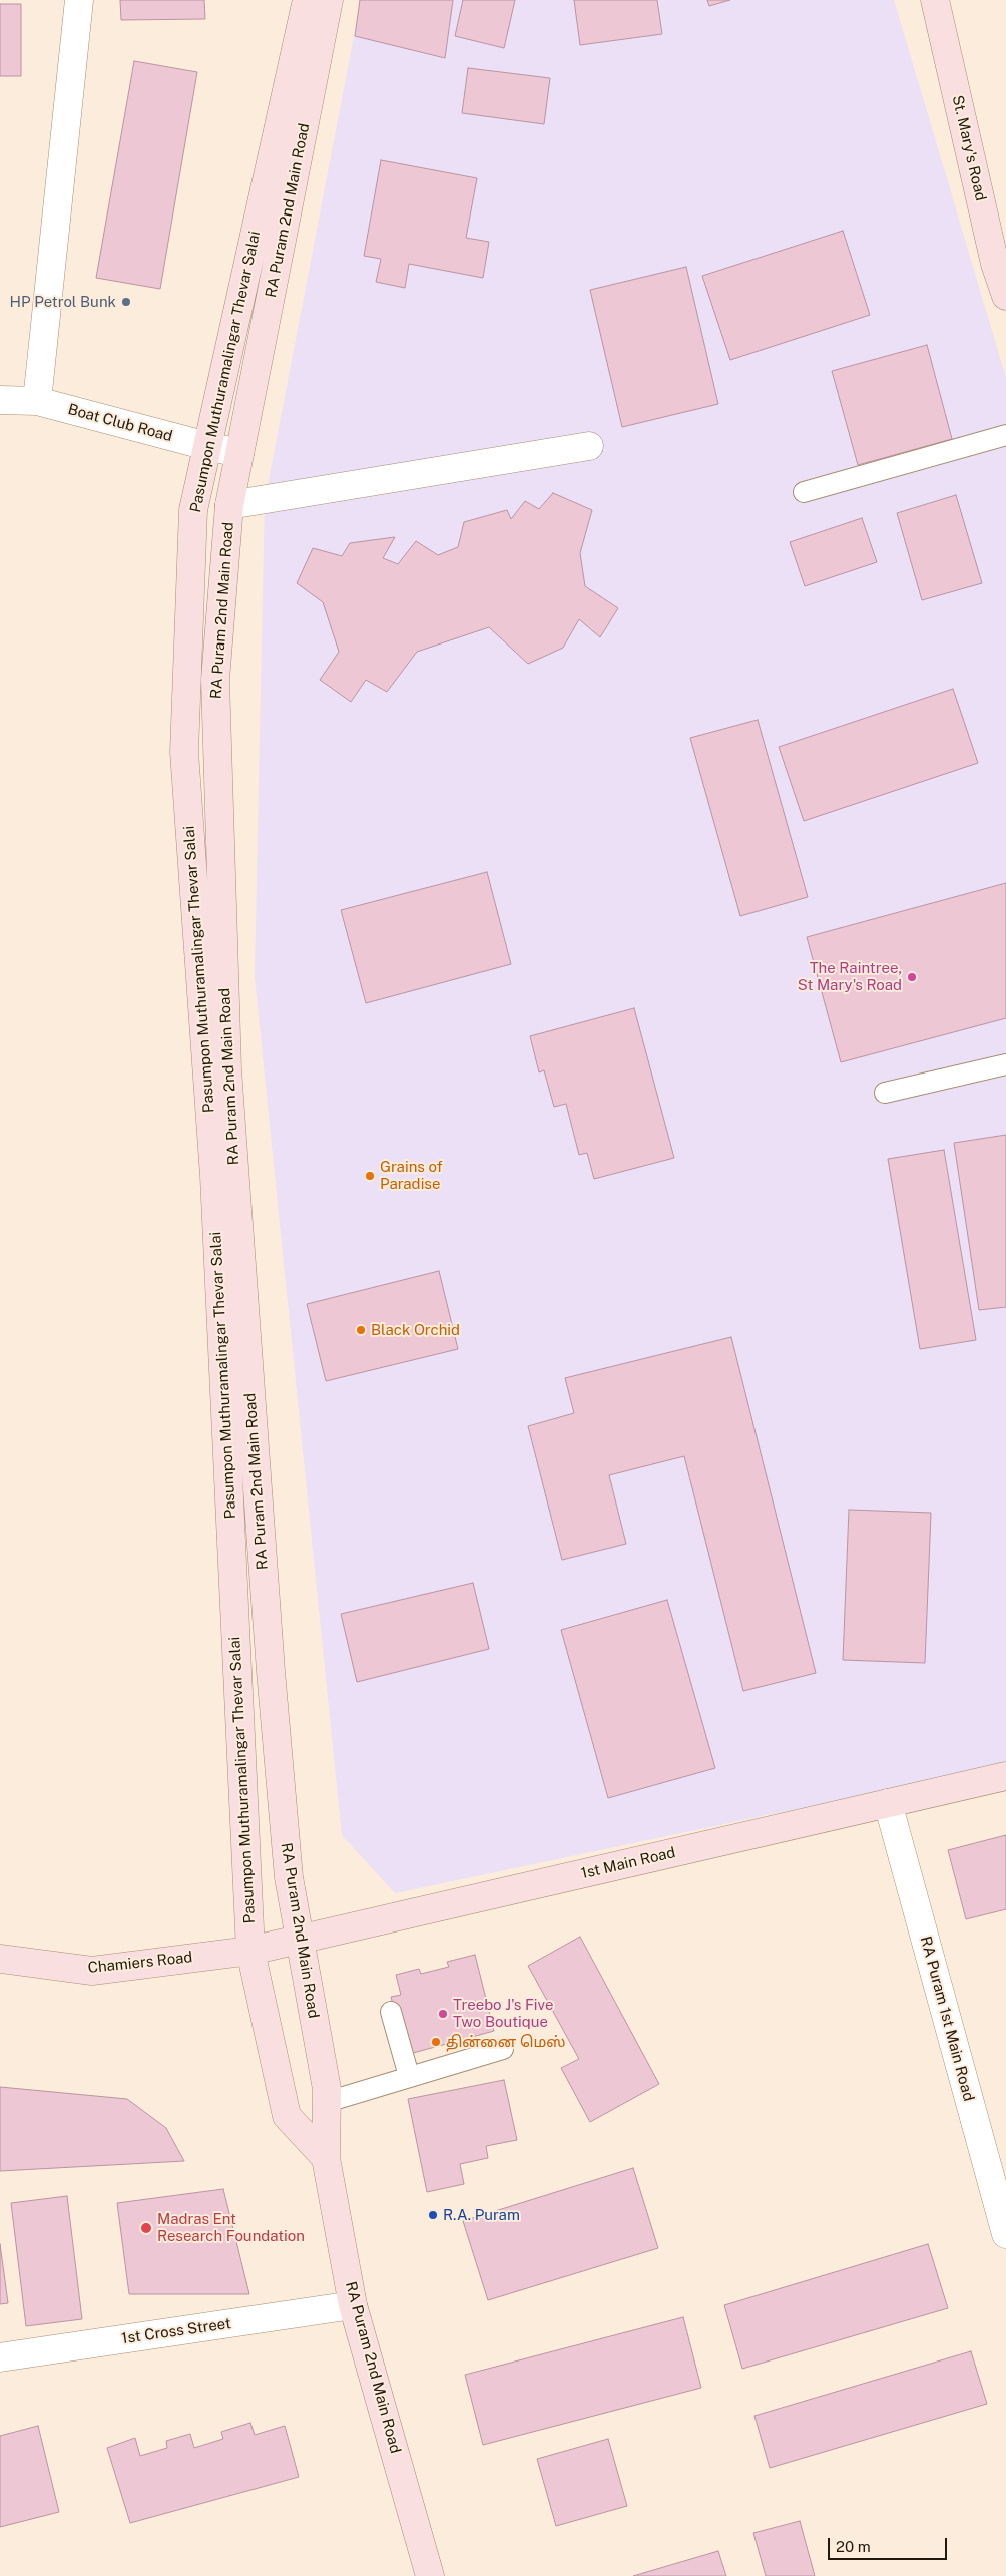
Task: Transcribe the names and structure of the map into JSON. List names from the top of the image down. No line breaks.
{"streets":{"main road":["St. Mary's Road","RA Puram 2nd Main Road","Pasumpon Muthuramalingar Thevar Salai","1st Main Road","Chamiers Road"],"street":["Boat Club Road","RA Puram 1st Main Road","1st Cross Street"]},"crossings":[["RA Puram 2nd Main Road","Boat Club Road"],["RA Puram 2nd Main Road","1st Main Road"],["RA Puram 2nd Main Road","1st Cross Street"],["Pasumpon Muthuramalingar Thevar Salai","Boat Club Road"],["Pasumpon Muthuramalingar Thevar Salai","1st Main Road"],["Pasumpon Muthuramalingar Thevar Salai","Chamiers Road"],["1st Main Road","Chamiers Road"],["1st Main Road","RA Puram 1st Main Road"]],"places":["HP Petrol Bunk","The Raintree, St Mary's Road","Grains of Paradise","Black Orchid","Treebo J's Five Two Boutique","தின்னை மெஸ்","R.A. Puram","Madras Ent Research Foundation"],"scale_bar":"20 m"}
